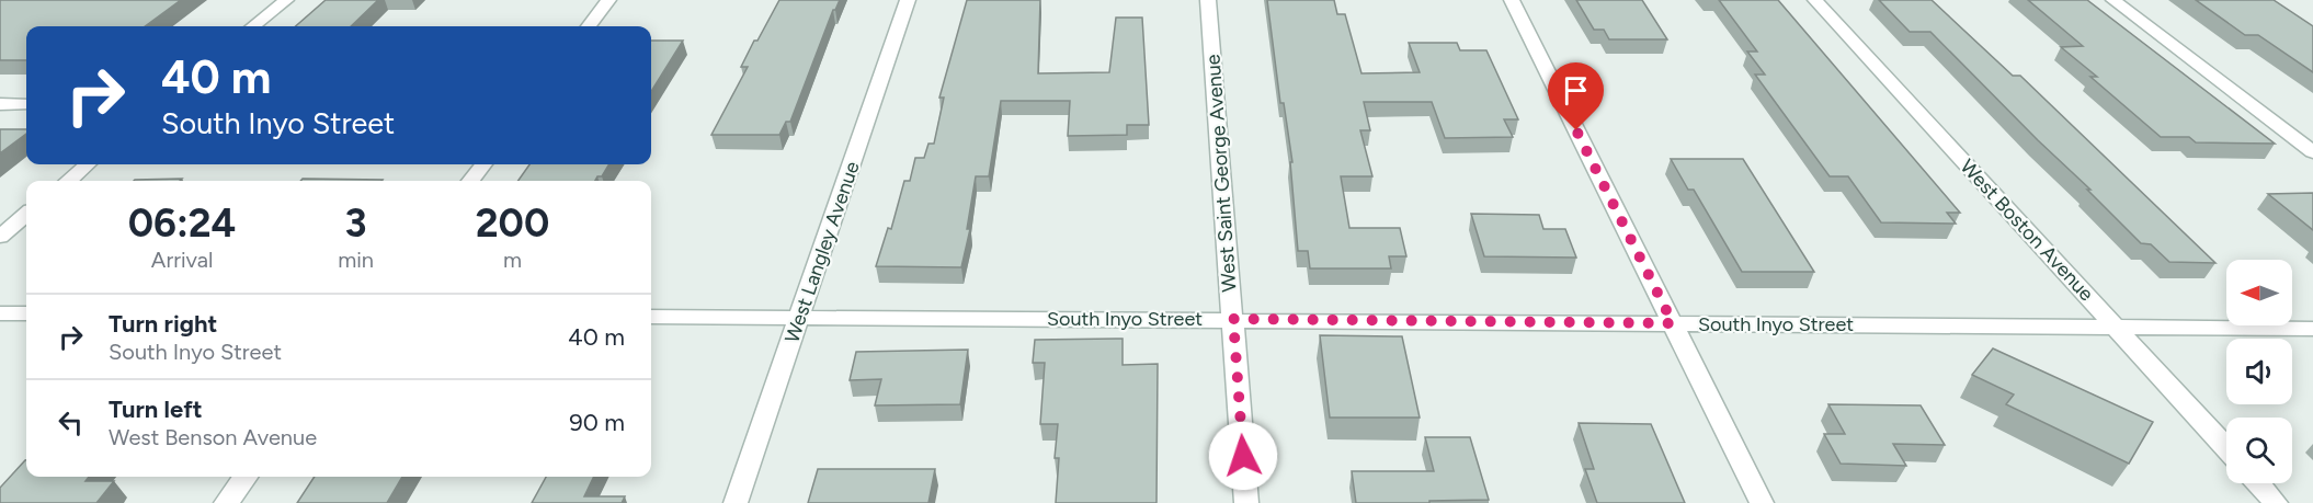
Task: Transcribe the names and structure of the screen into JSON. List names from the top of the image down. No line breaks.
{"streets":{"street":["West Saint George Avenue","West Boston Avenue","West Langley Avenue","South Inyo Street"]},"crossings":[["West Saint George Avenue","South Inyo Street"],["West Boston Avenue","South Inyo Street"],["West Langley Avenue","South Inyo Street"]],"north":"left","page":{"turn":["40 m","South Inyo Street"],"eta":["06:24","Arrival","3","min","200","m"],"list":[{"name":"Turn right","note":"South Inyo Street","value":"40 m"},{"name":"Turn left","note":"West Benson Avenue","value":"90 m"}]}}
